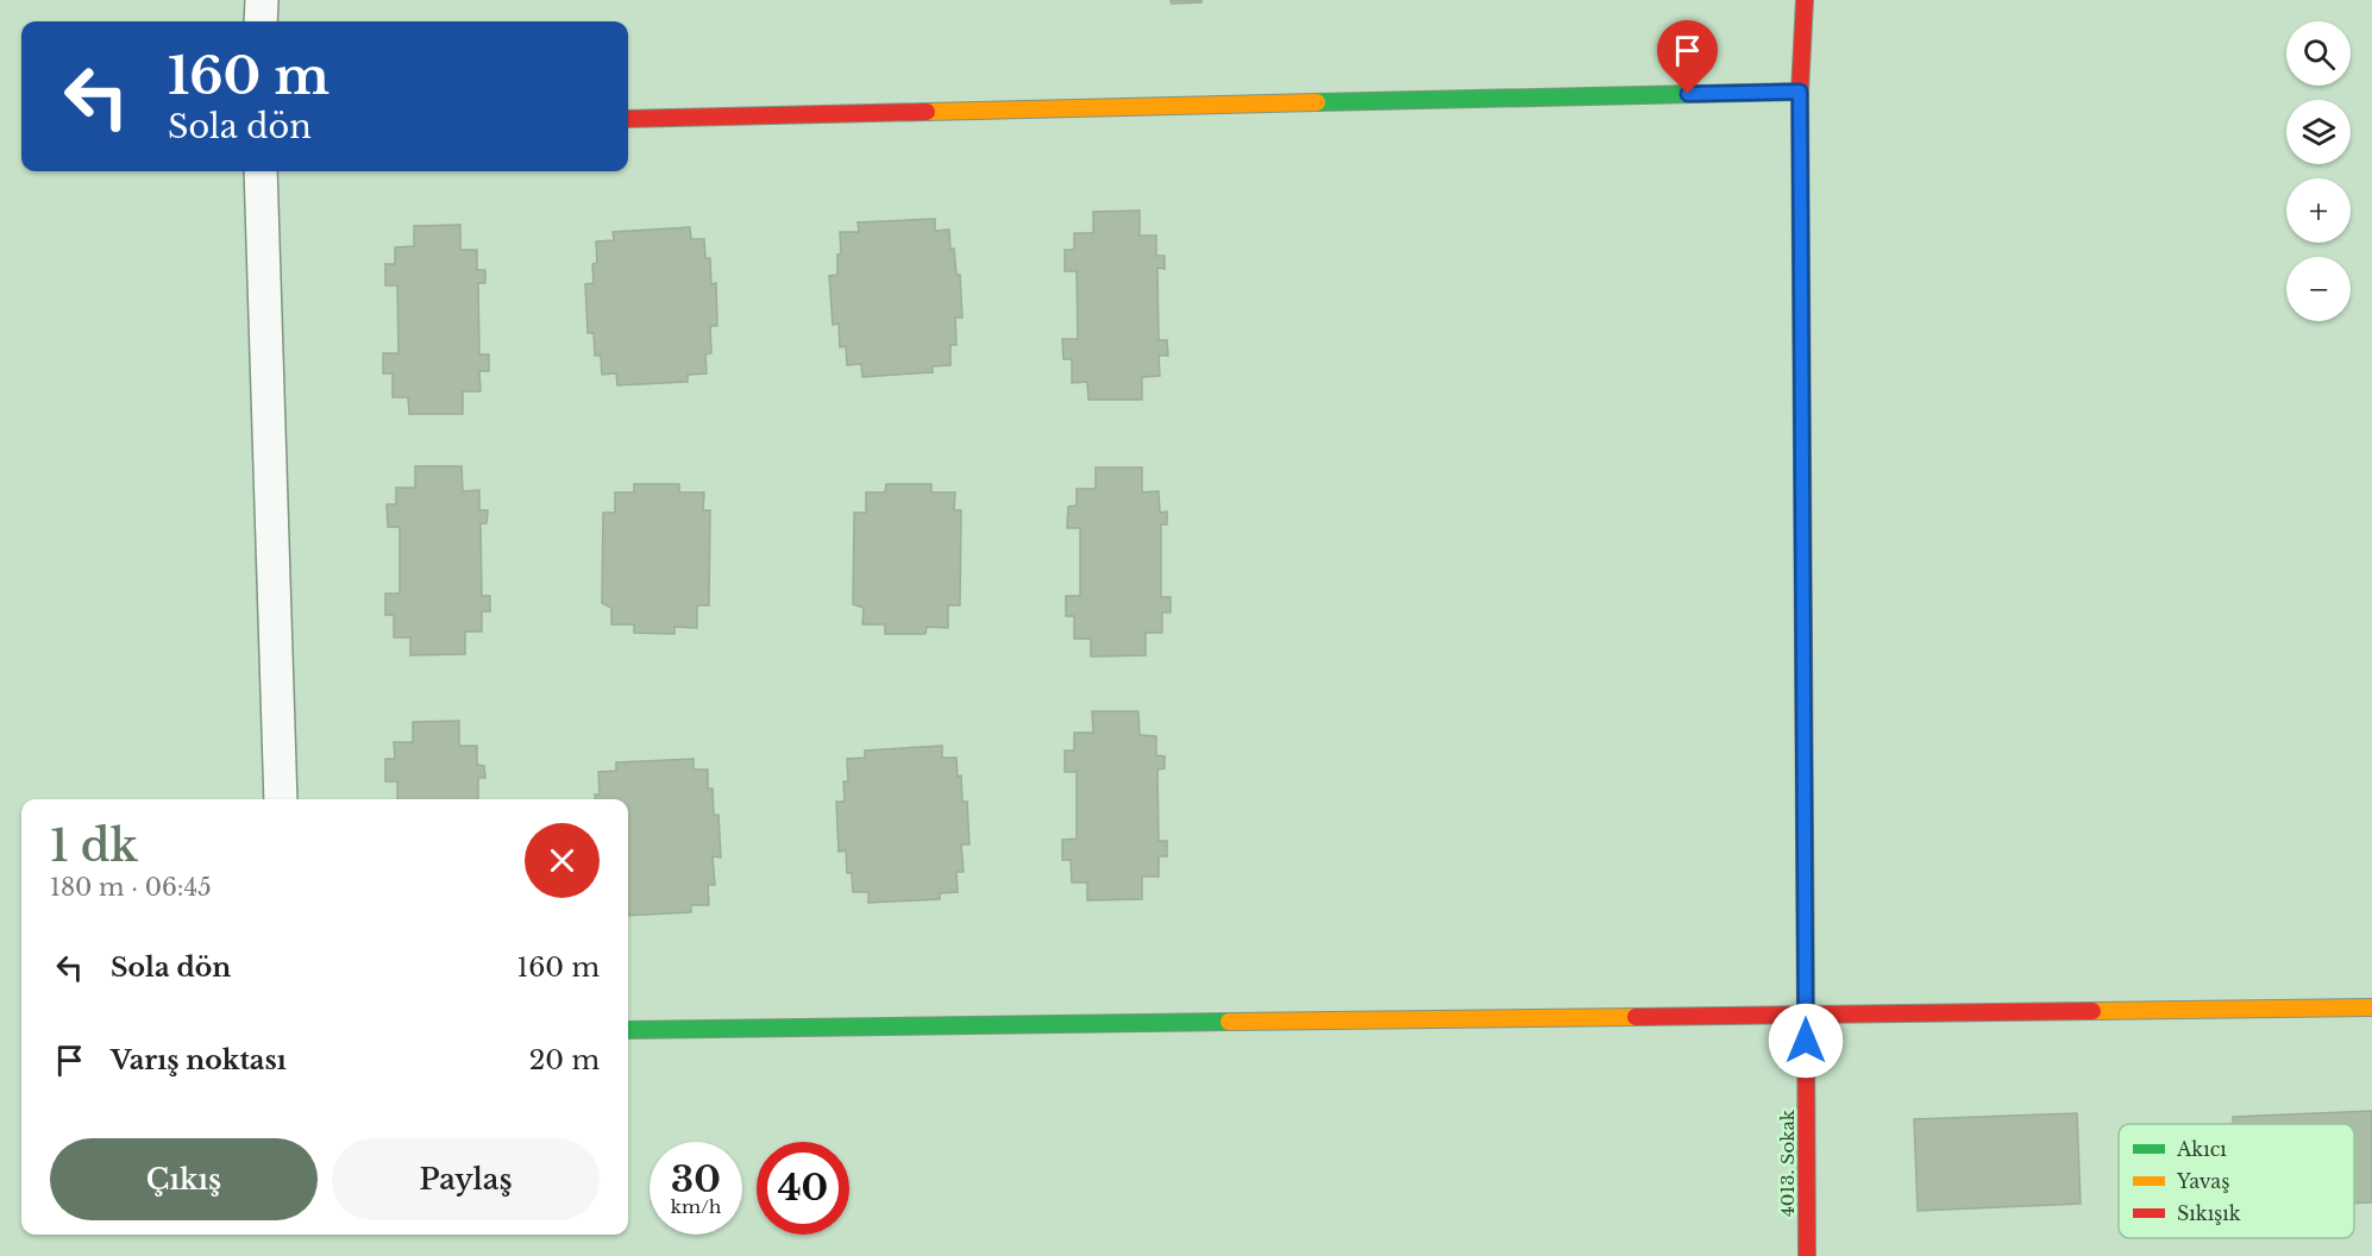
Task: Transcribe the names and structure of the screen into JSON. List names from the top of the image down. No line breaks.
{"streets":{"street":["4013. Sokak"]},"legend":["Akıcı","Yavaş","Sıkışık"],"page":{"map_buttons":["+","−"],"turn":["160 m","Sola dön"],"heading":["1 dk","180 m · 06:45"],"list":[{"name":"Sola dön","value":"160 m"},{"name":"Varış noktası","value":"20 m"}],"buttons":["Çıkış","Paylaş"],"speed":"30 km/h","limit":"40"}}
